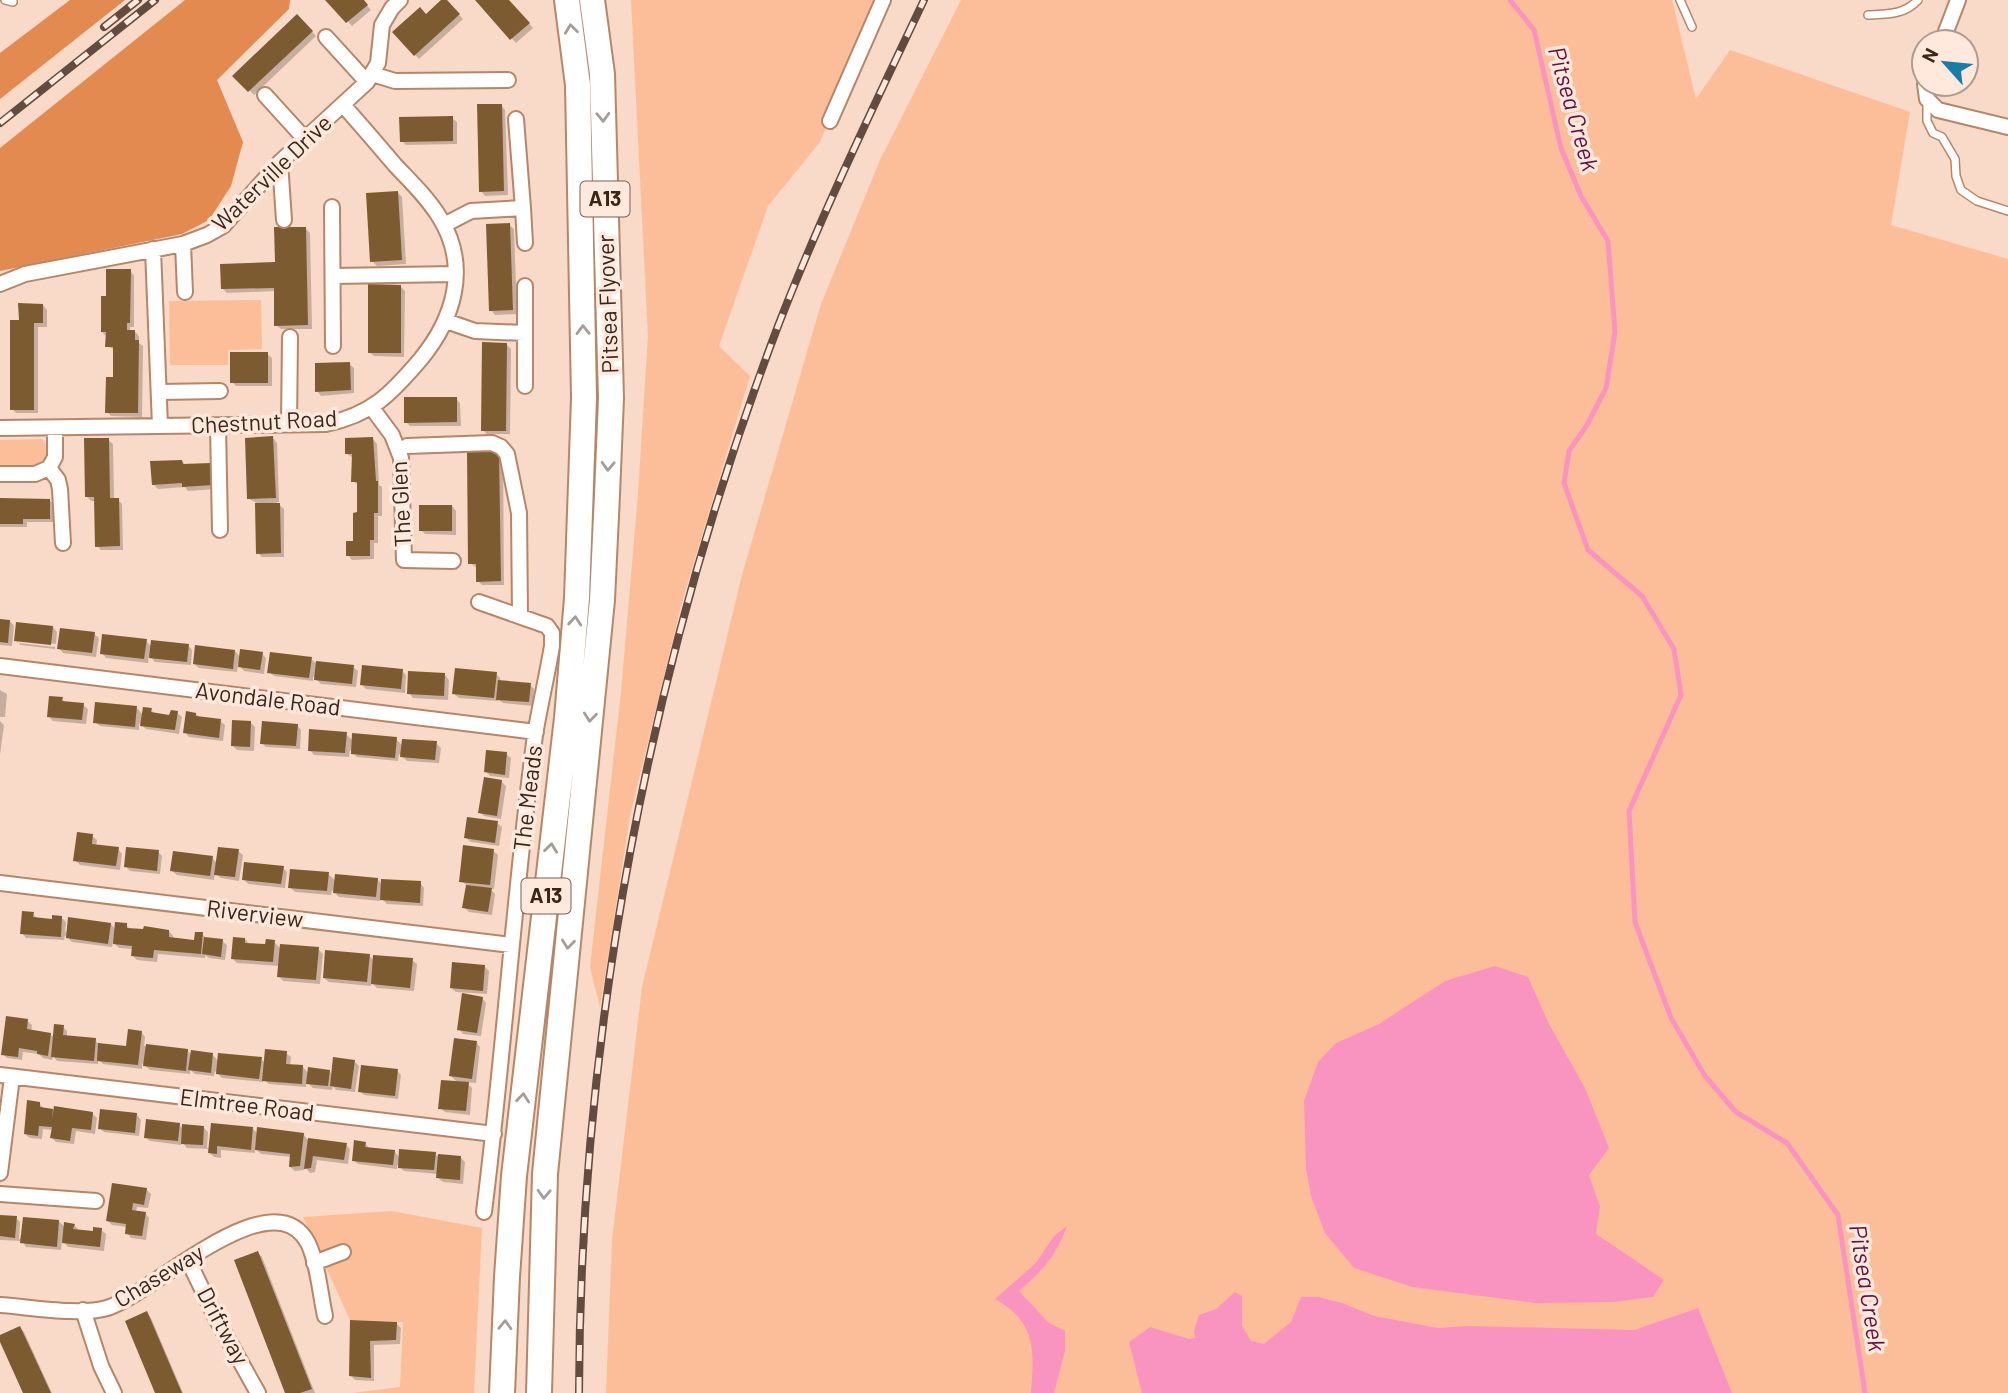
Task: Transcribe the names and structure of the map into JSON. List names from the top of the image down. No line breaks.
{"streets":{"highway":["A13","Pitsea Flyover"],"street":["Waterville Drive","Chestnut Road","The Glen","Avondale Road","The Meads","Riverview","Elmtree Road","Chaseway","Driftway"]},"crossings":[["Waterville Drive","Chestnut Road"],["Chestnut Road","The Glen"],["Avondale Road","The Meads"],["The Meads","Riverview"],["The Meads","Elmtree Road"],["Chaseway","Driftway"]],"water":["Pitsea Creek"],"north":"top left"}
